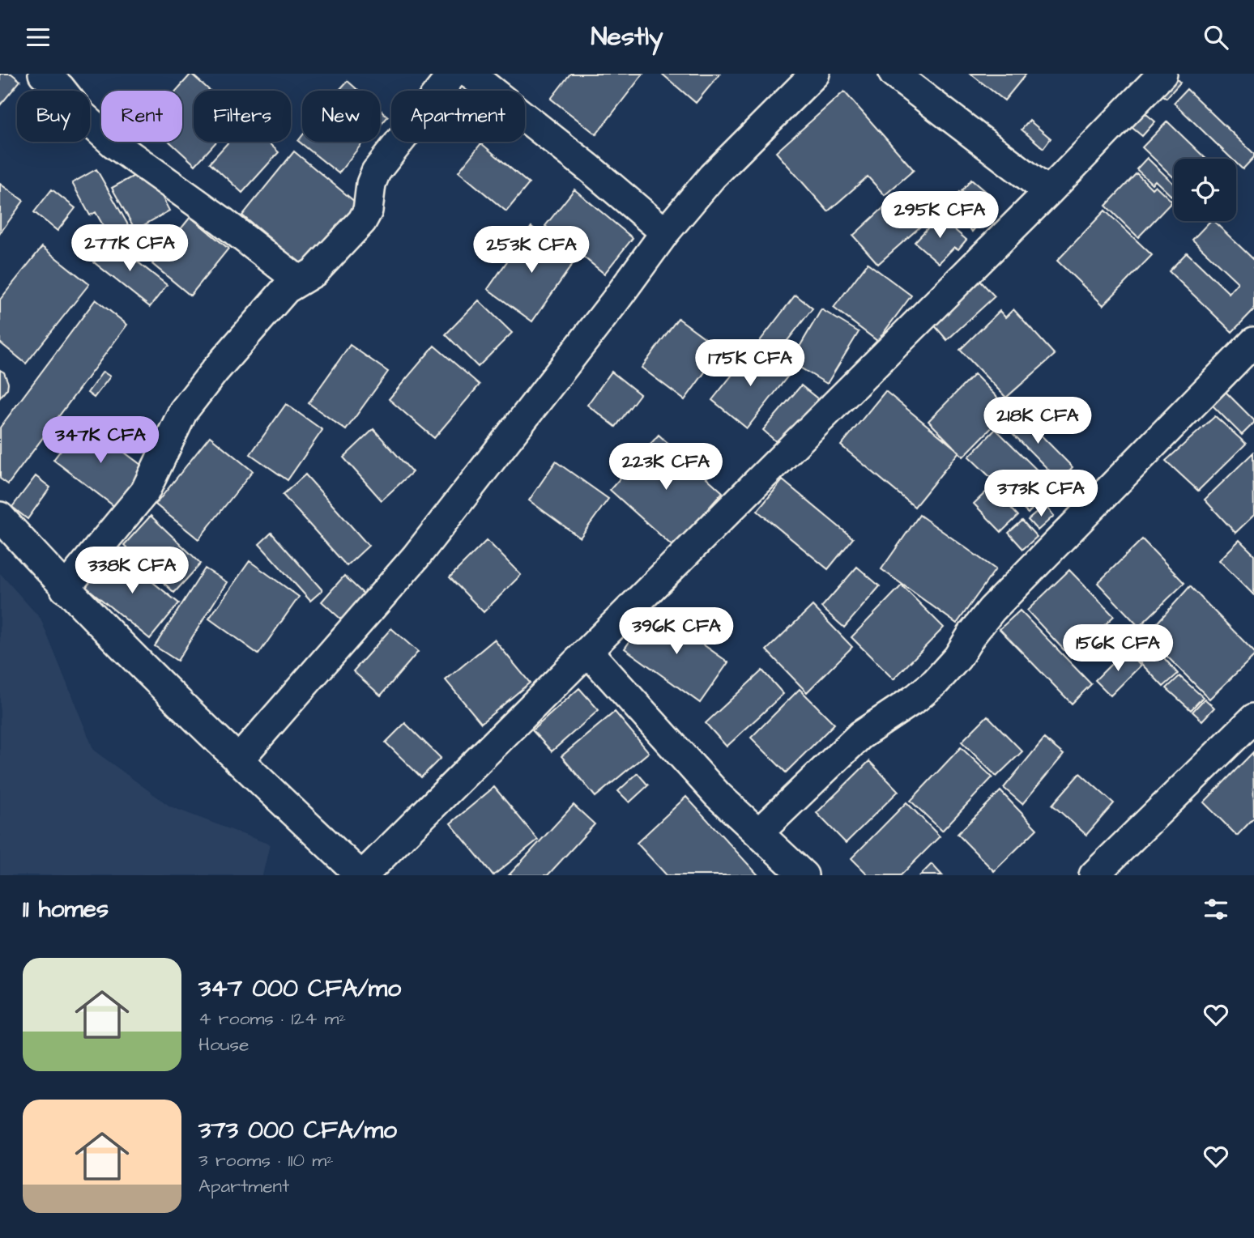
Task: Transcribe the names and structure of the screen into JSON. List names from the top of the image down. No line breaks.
{"page":{"header":"Nestly","chip":["Buy","Rent","Filters","New","Apartment"],"price":["295K CFA","277K CFA","253K CFA","175K CFA","218K CFA","347K CFA","223K CFA","373K CFA","338K CFA","396K CFA","156K CFA"],"heading":"11 homes","list":[{"name":"347 000 CFA/mo","note":"4 rooms · 124 m² · House"},{"name":"373 000 CFA/mo","note":"3 rooms · 110 m² · Apartment"}]}}
